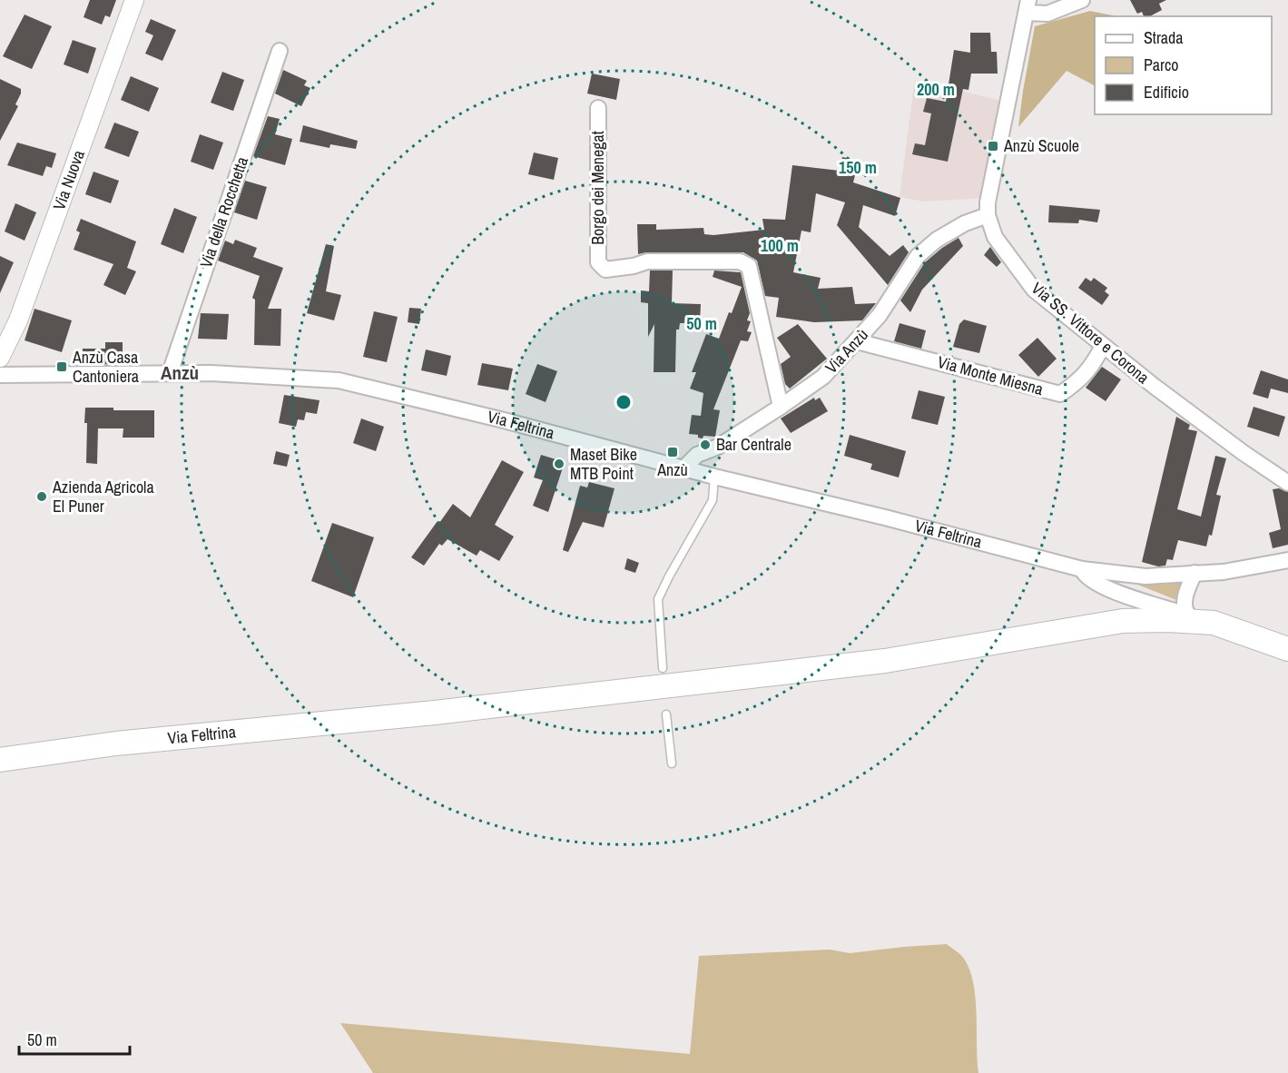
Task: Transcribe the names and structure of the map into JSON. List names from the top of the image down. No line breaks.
{"streets":{"main road":["Via Feltrina"],"street":["Via Nuova","Borgo dei Menegat","Via della Rocchetta","Via SS. Vittore e Corona","Via Anzù","Via Monte Miesna"]},"crossings":[["Borgo dei Menegat","Via Anzù"],["Via della Rocchetta","Via Feltrina"],["Via SS. Vittore e Corona","Via Anzù"],["Via SS. Vittore e Corona","Via Monte Miesna"],["Via Anzù","Via Monte Miesna"],["Via Anzù","Via Feltrina"]],"districts":["Anzù"],"places":{"transit":["Anzù Scuole","Anzù Casa Cantoniera","Anzù"],"other":["Bar Centrale","Maset Bike MTB Point","Azienda Agricola El Puner"]},"legend":["Strada","Parco","Edificio"],"scale_bar":"50 m","rings":["200 m","150 m","100 m","50 m"]}
